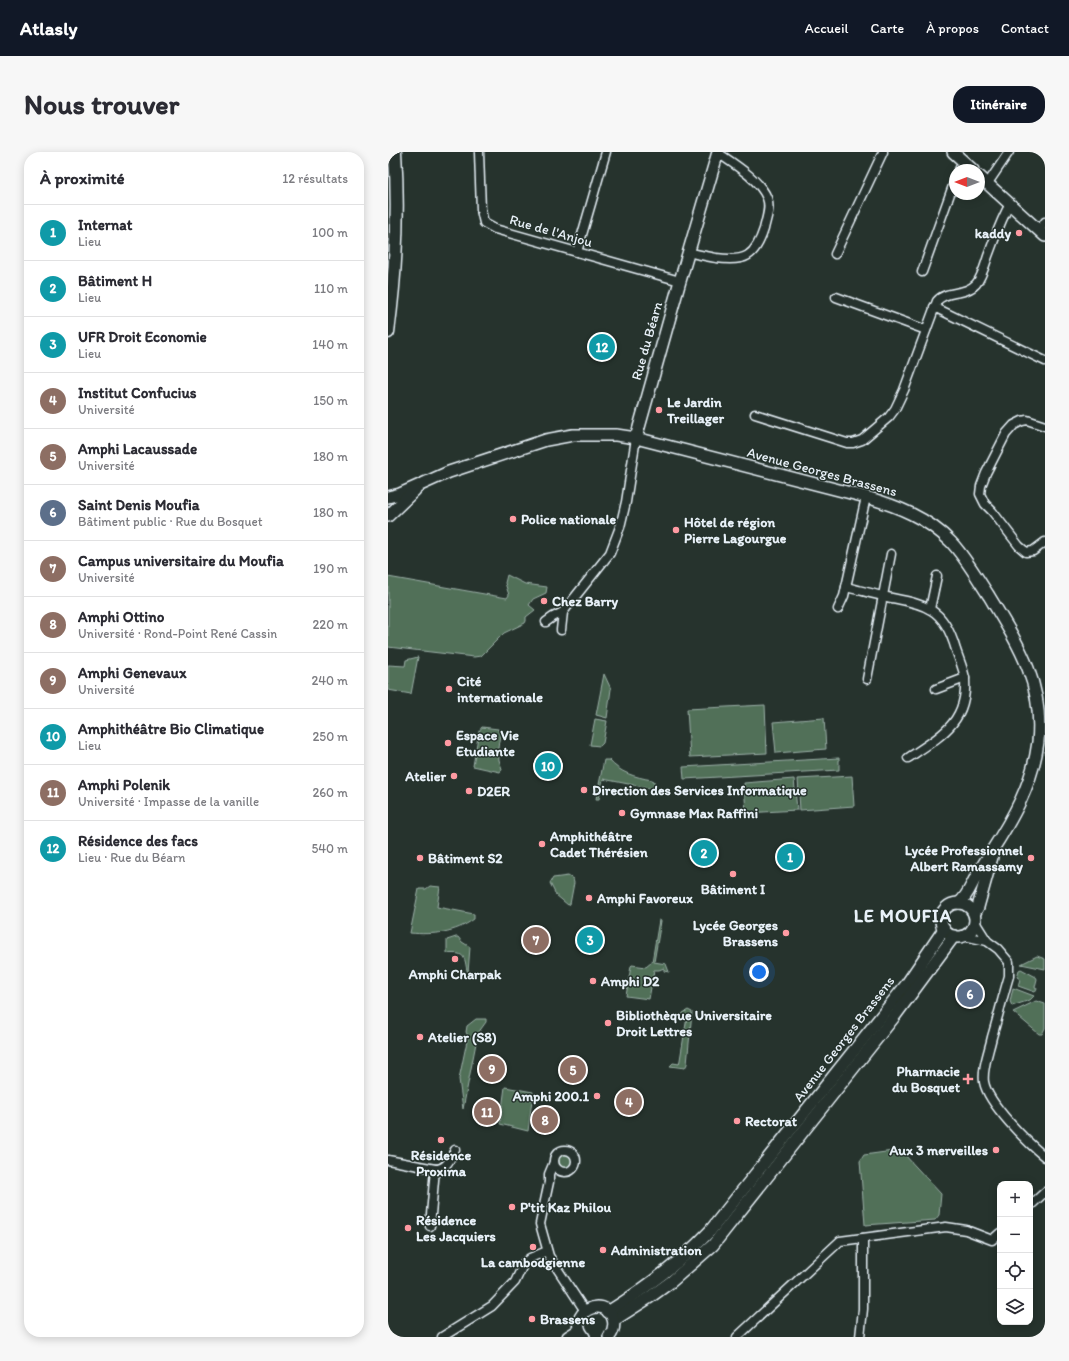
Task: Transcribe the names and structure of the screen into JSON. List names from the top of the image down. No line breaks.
{"streets":{"street":["Rue de l'Anjou","Rue du Béarn","Avenue Georges Brassens"]},"crossings":[["Rue de l'Anjou","Rue du Béarn"],["Rue du Béarn","Avenue Georges Brassens"]],"districts":["LE MOUFIA"],"places":{"other":["kaddy","Le Jardin Treillager","Police nationale","Hôtel de région Pierre Lagourgue","Chez Barry","Cité internationale","Espace Vie Etudiante","Atelier","Direction des Services Informatique","D2ER","Gymnase Max Raffini","Amphithéâtre Cadet Thérésien","Bâtiment S2","Lycée Professionnel Albert Ramassamy","Bâtiment I","Amphi Favoreux","Lycée Georges Brassens","Amphi Charpak","Amphi D2","Bibliothèque Universitaire Droit Lettres","Atelier (S8)","Amphi 200.1","Rectorat","Résidence Proxima","Aux 3 merveilles","P'tit Kaz Philou","Résidence Les Jacquiers","La cambodgienne","Administration","Brassens"],"health":["Pharmacie du Bosquet"]},"north":"left","page":{"header":"Atlasly","nav":["Accueil","Carte","À propos","Contact"],"buttons":"Itinéraire","title":"Nous trouver","heading":["À proximité","12 résultats"],"list":[{"mark":"1","name":"Internat","note":"Lieu","value":"100 m"},{"mark":"2","name":"Bâtiment H","note":"Lieu","value":"110 m"},{"mark":"3","name":"UFR Droit Economie","note":"Lieu","value":"140 m"},{"mark":"4","name":"Institut Confucius","note":"Université","value":"150 m"},{"mark":"5","name":"Amphi Lacaussade","note":"Université","value":"180 m"},{"mark":"6","name":"Saint Denis Moufia","note":"Bâtiment public · Rue du Bosquet","value":"180 m"},{"mark":"7","name":"Campus universitaire du Moufia","note":"Université","value":"190 m"},{"mark":"8","name":"Amphi Ottino","note":"Université · Rond-Point René Cassin","value":"220 m"},{"mark":"9","name":"Amphi Genevaux","note":"Université","value":"240 m"},{"mark":"10","name":"Amphithéâtre Bio Climatique","note":"Lieu","value":"250 m"},{"mark":"11","name":"Amphi Polenik","note":"Université · Impasse de la vanille","value":"260 m"},{"mark":"12","name":"Résidence des facs","note":"Lieu · Rue du Béarn","value":"540 m"}],"pins":["12","10","2","1","3","7","6","9","5","4","11","8"],"map_buttons":["+","−"]}}
